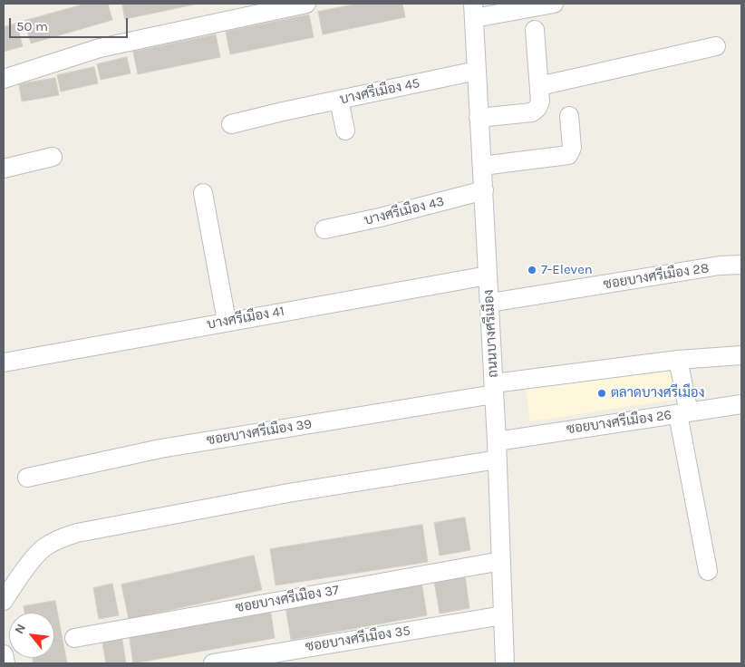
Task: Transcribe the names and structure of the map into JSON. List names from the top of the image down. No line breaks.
{"streets":{"street":["บางศรีเมือง 45","บางศรีเมือง 43","ซอยบางศรีเมือง 28","บางศรีเมือง 41","ถนนบางศรีเมือง","ซอยบางศรีเมือง 26","ซอยบางศรีเมือง 39","ซอยบางศรีเมือง 37","ซอยบางศรีเมือง 35"]},"crossings":[["บางศรีเมือง 45","ถนนบางศรีเมือง"],["บางศรีเมือง 43","ถนนบางศรีเมือง"],["ซอยบางศรีเมือง 28","ถนนบางศรีเมือง"],["บางศรีเมือง 41","ถนนบางศรีเมือง"],["ถนนบางศรีเมือง","ซอยบางศรีเมือง 26"],["ถนนบางศรีเมือง","ซอยบางศรีเมือง 39"],["ถนนบางศรีเมือง","ซอยบางศรีเมือง 37"],["ถนนบางศรีเมือง","ซอยบางศรีเมือง 35"]],"places":["7-Eleven","ตลาดบางศรีเมือง"],"scale_bar":"50 m","north":"top left"}
